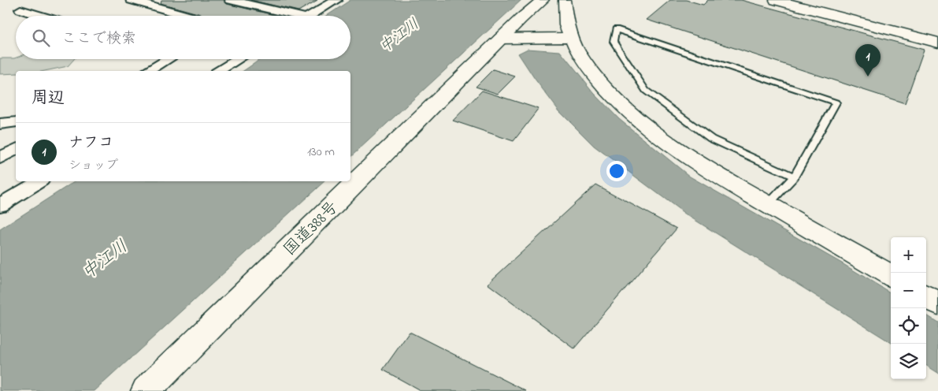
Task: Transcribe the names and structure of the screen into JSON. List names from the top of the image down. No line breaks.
{"streets":{"main road":["国道388号"]},"water":["中江川"],"page":{"search":"ここで検索","pins":"1","heading":"周辺","list":[{"mark":"1","name":"ナフコ","note":"ショップ","value":"130 m"}],"map_buttons":["+","−"]}}
